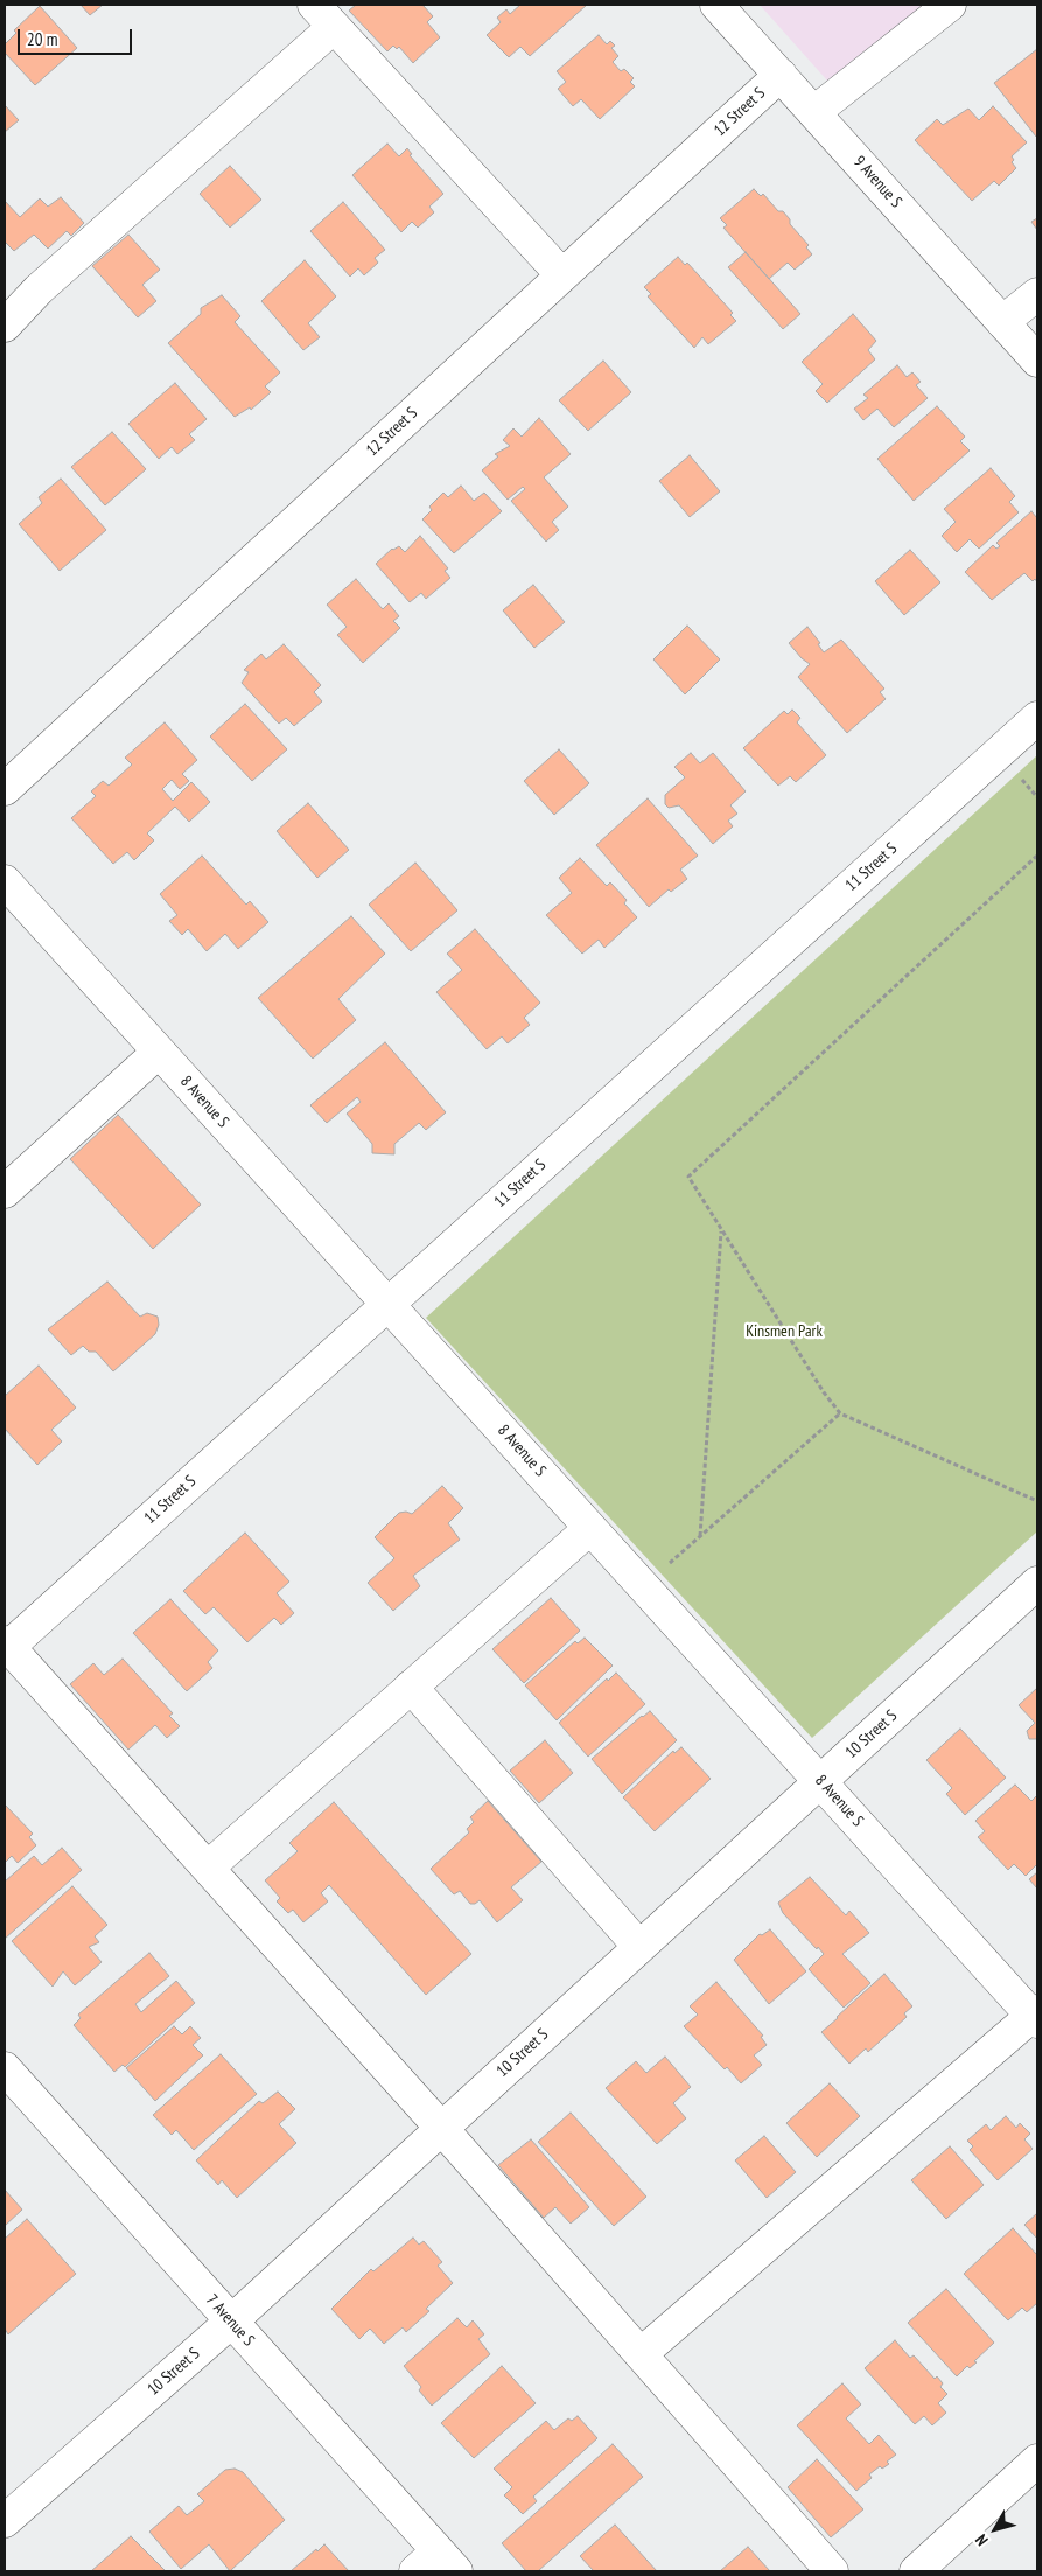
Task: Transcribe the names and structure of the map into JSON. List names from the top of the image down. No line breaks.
{"streets":{"street":["12 Street S","9 Avenue S","11 Street S","8 Avenue S","10 Street S","7 Avenue S"]},"crossings":[["12 Street S","9 Avenue S"],["11 Street S","8 Avenue S"],["8 Avenue S","10 Street S"],["10 Street S","7 Avenue S"]],"parks":["Kinsmen Park"],"scale_bar":"20 m","north":"bottom left"}
